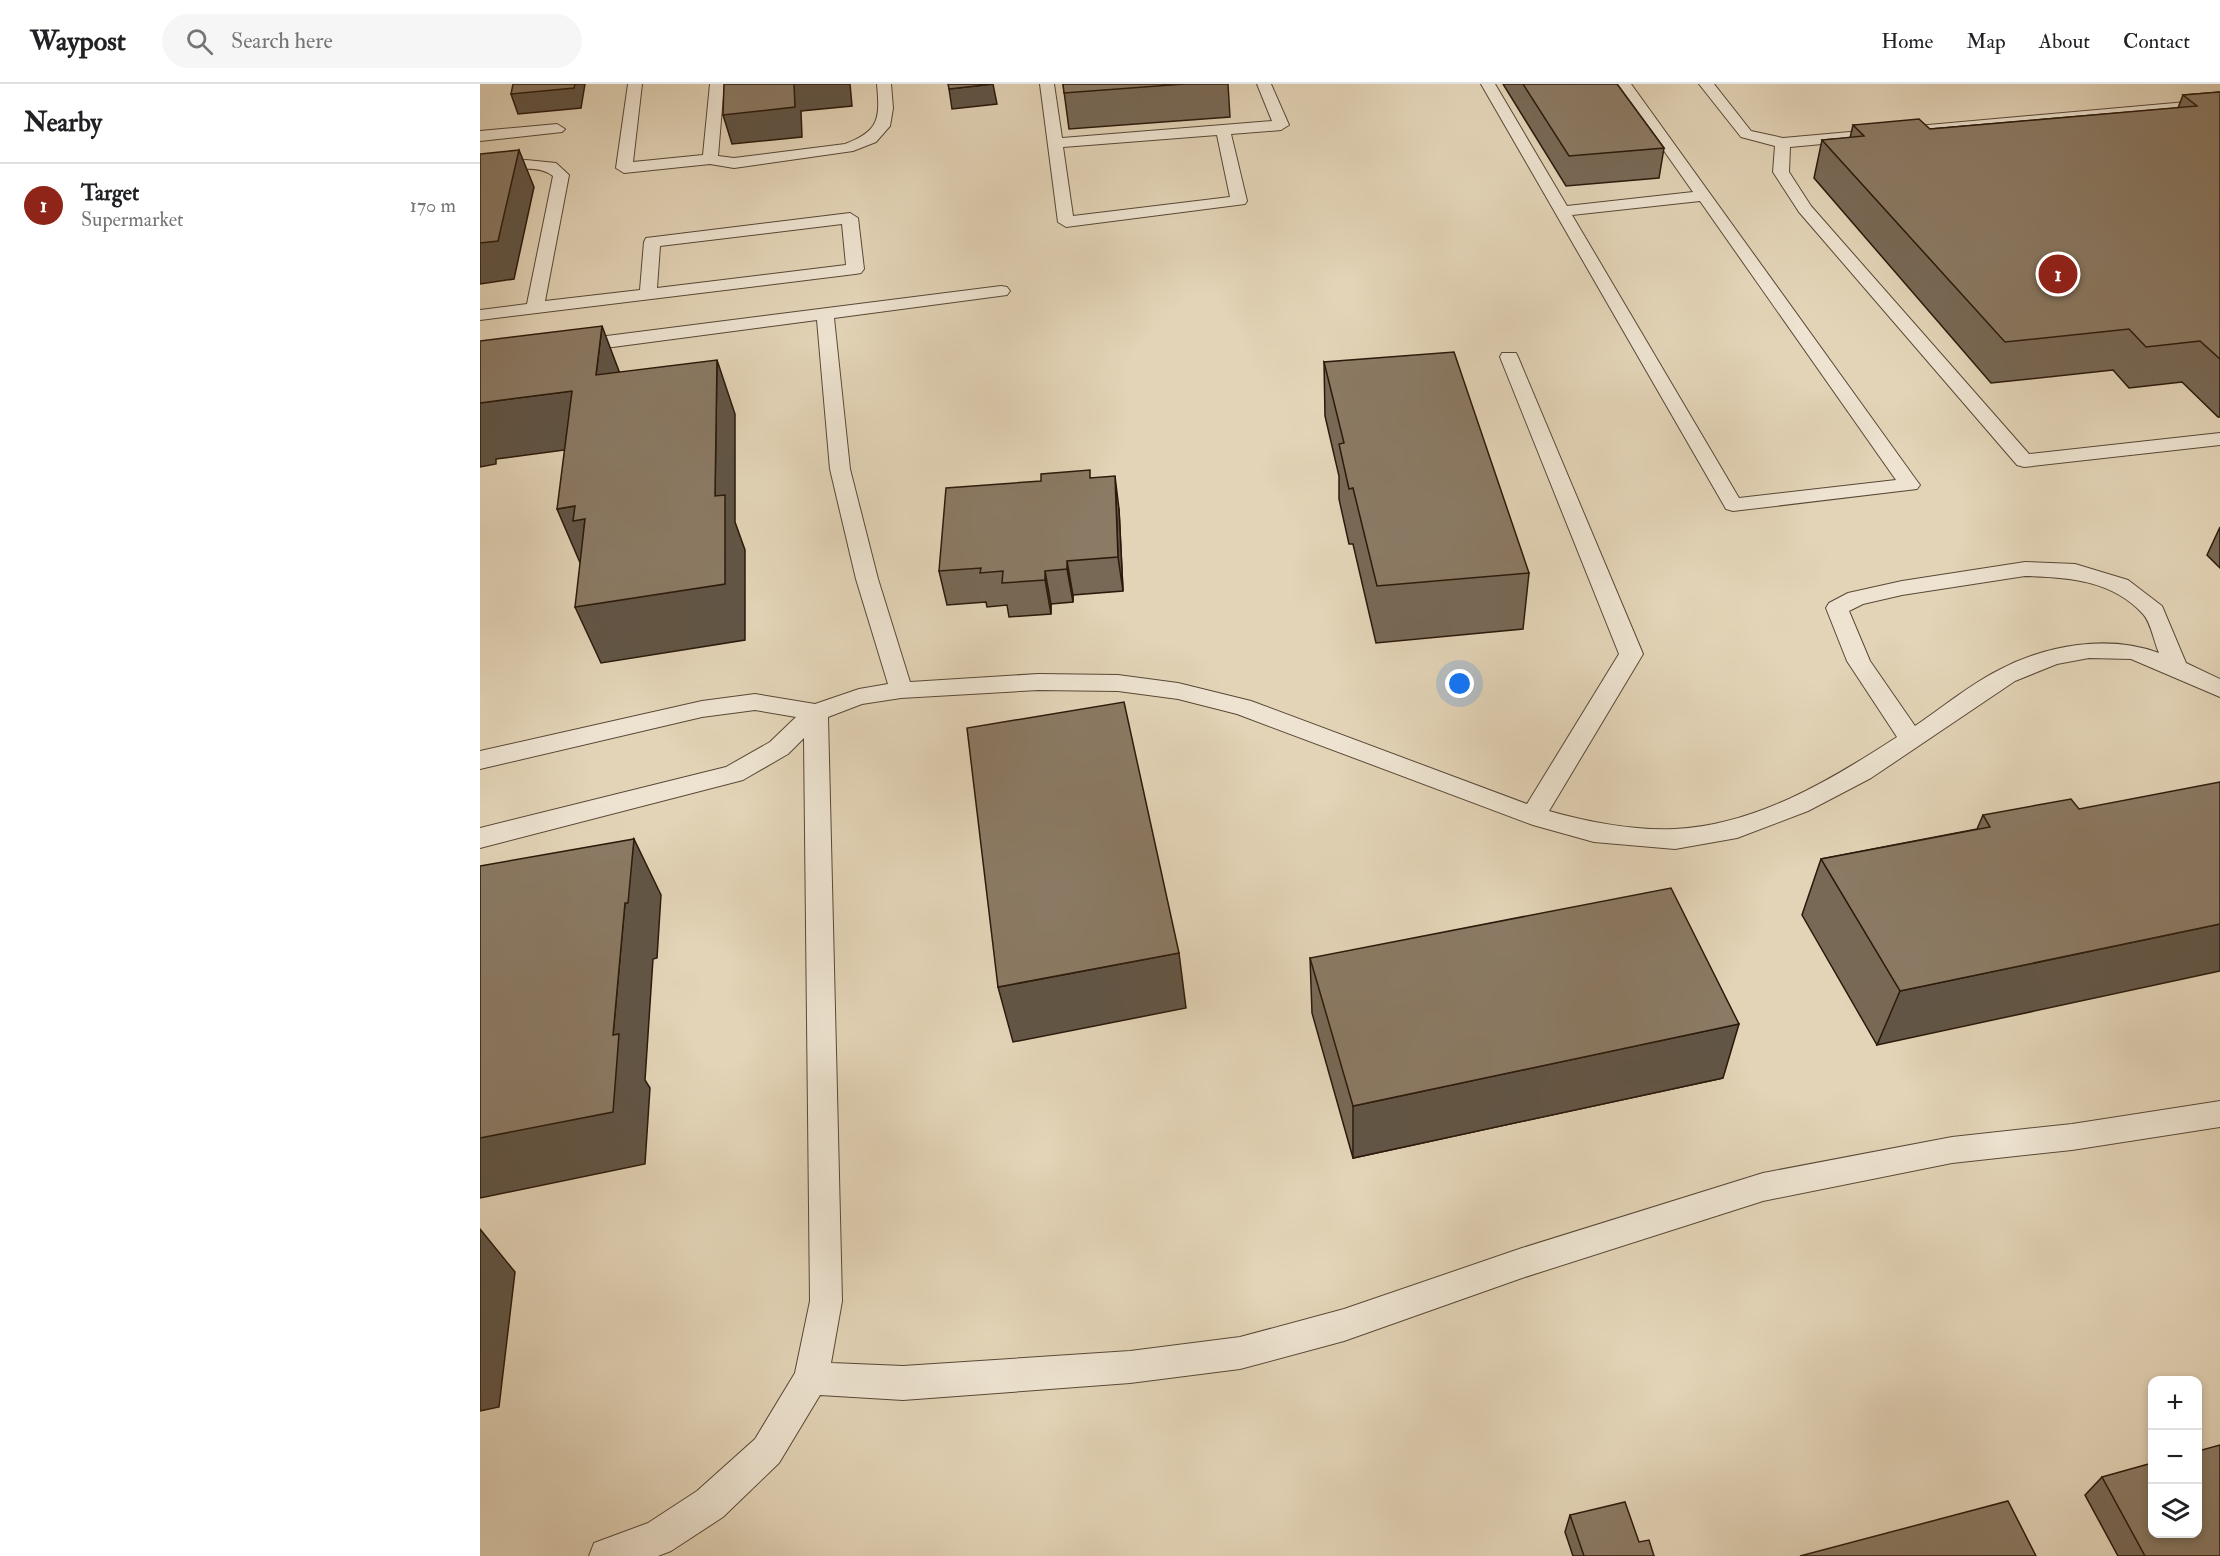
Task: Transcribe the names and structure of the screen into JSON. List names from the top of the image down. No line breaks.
{"page":{"header":"Waypost","search":"Search here","nav":["Home","Map","About","Contact"],"heading":"Nearby","list":[{"mark":"1","name":"Target","note":"Supermarket","value":"170 m"}],"pins":"1","map_buttons":["+","−"]}}
